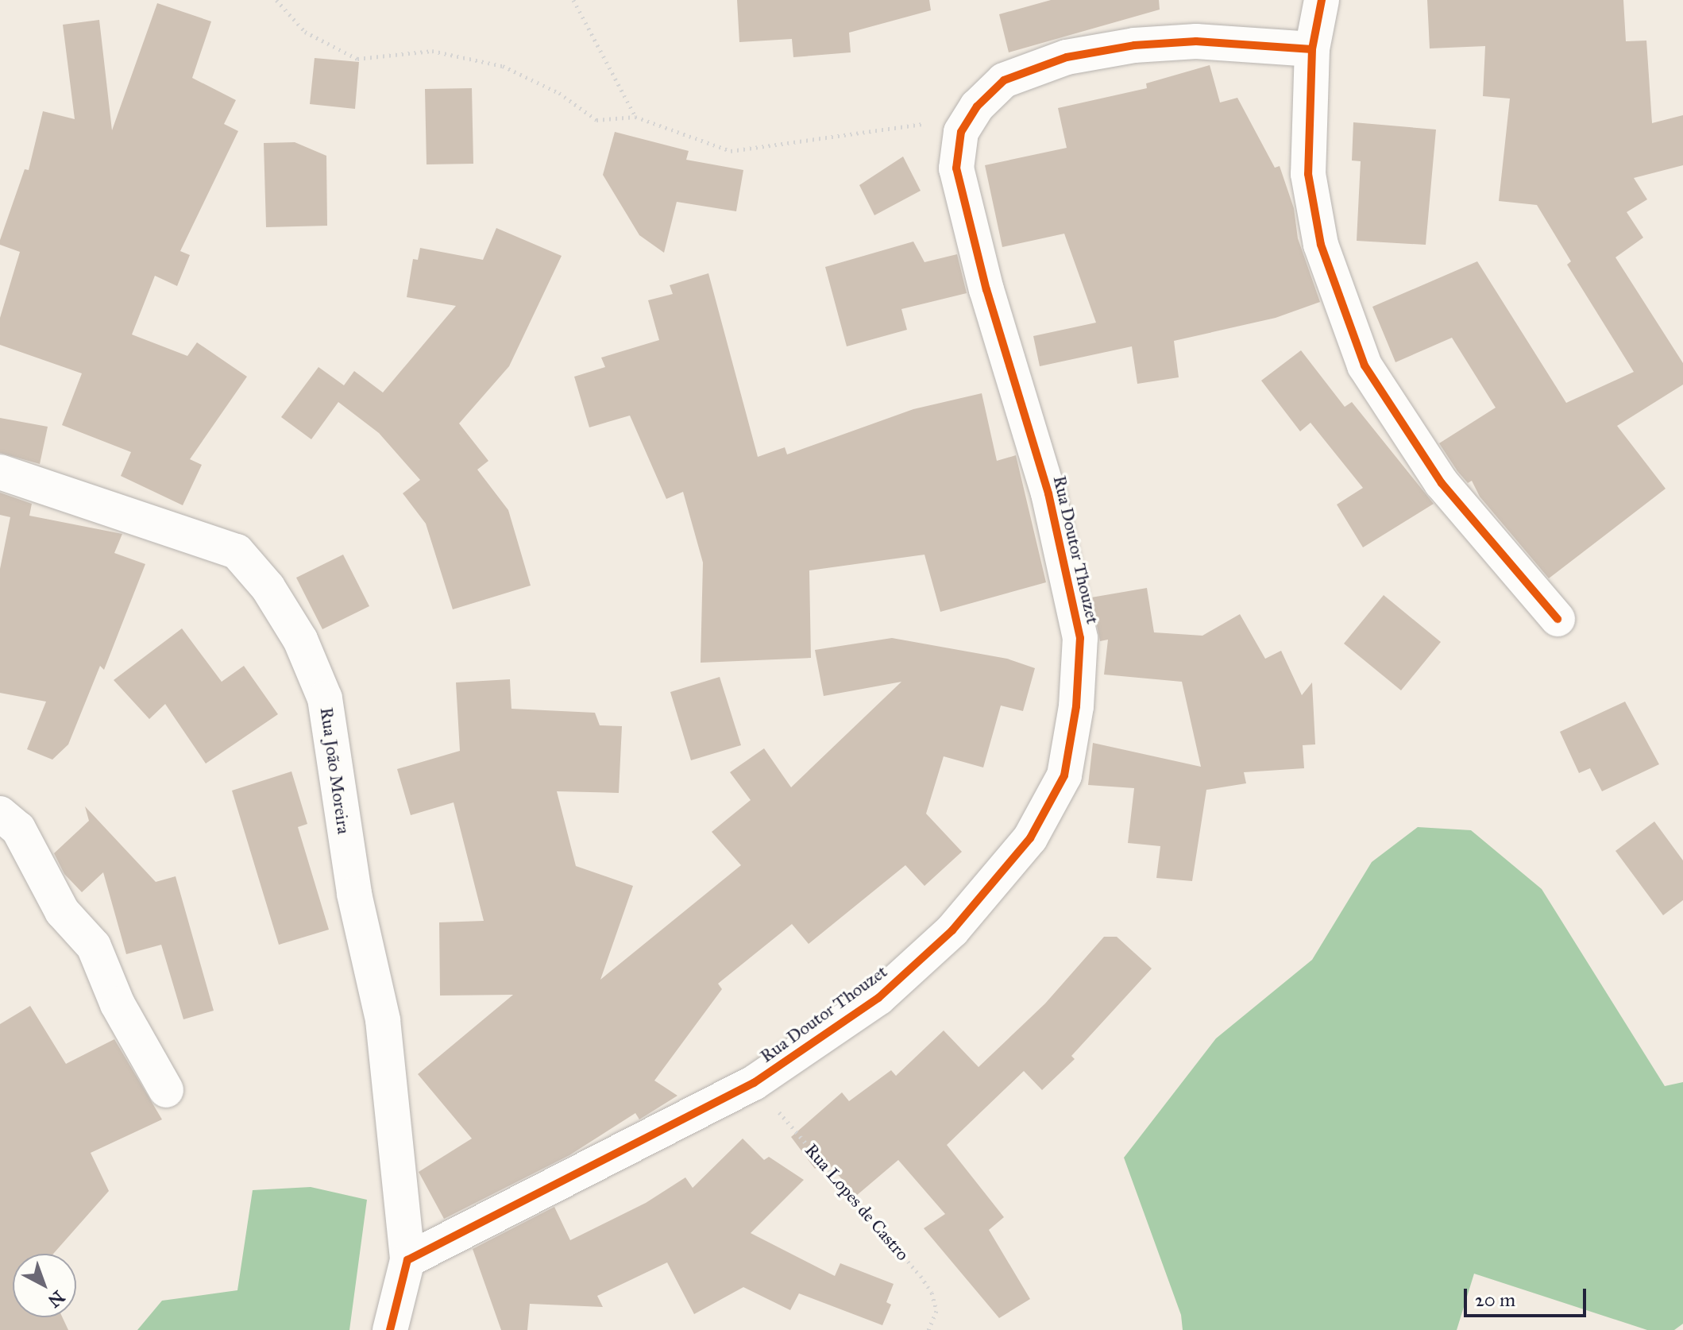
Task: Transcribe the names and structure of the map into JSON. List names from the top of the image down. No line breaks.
{"streets":{"street":["Rua Doutor Thouzet","Rua João Moreira"],"path":["Rua Lopes de Castro"]},"crossings":[["Rua Doutor Thouzet","Rua João Moreira"],["Rua Doutor Thouzet","Rua Lopes de Castro"]],"scale_bar":"20 m","north":"bottom right"}
